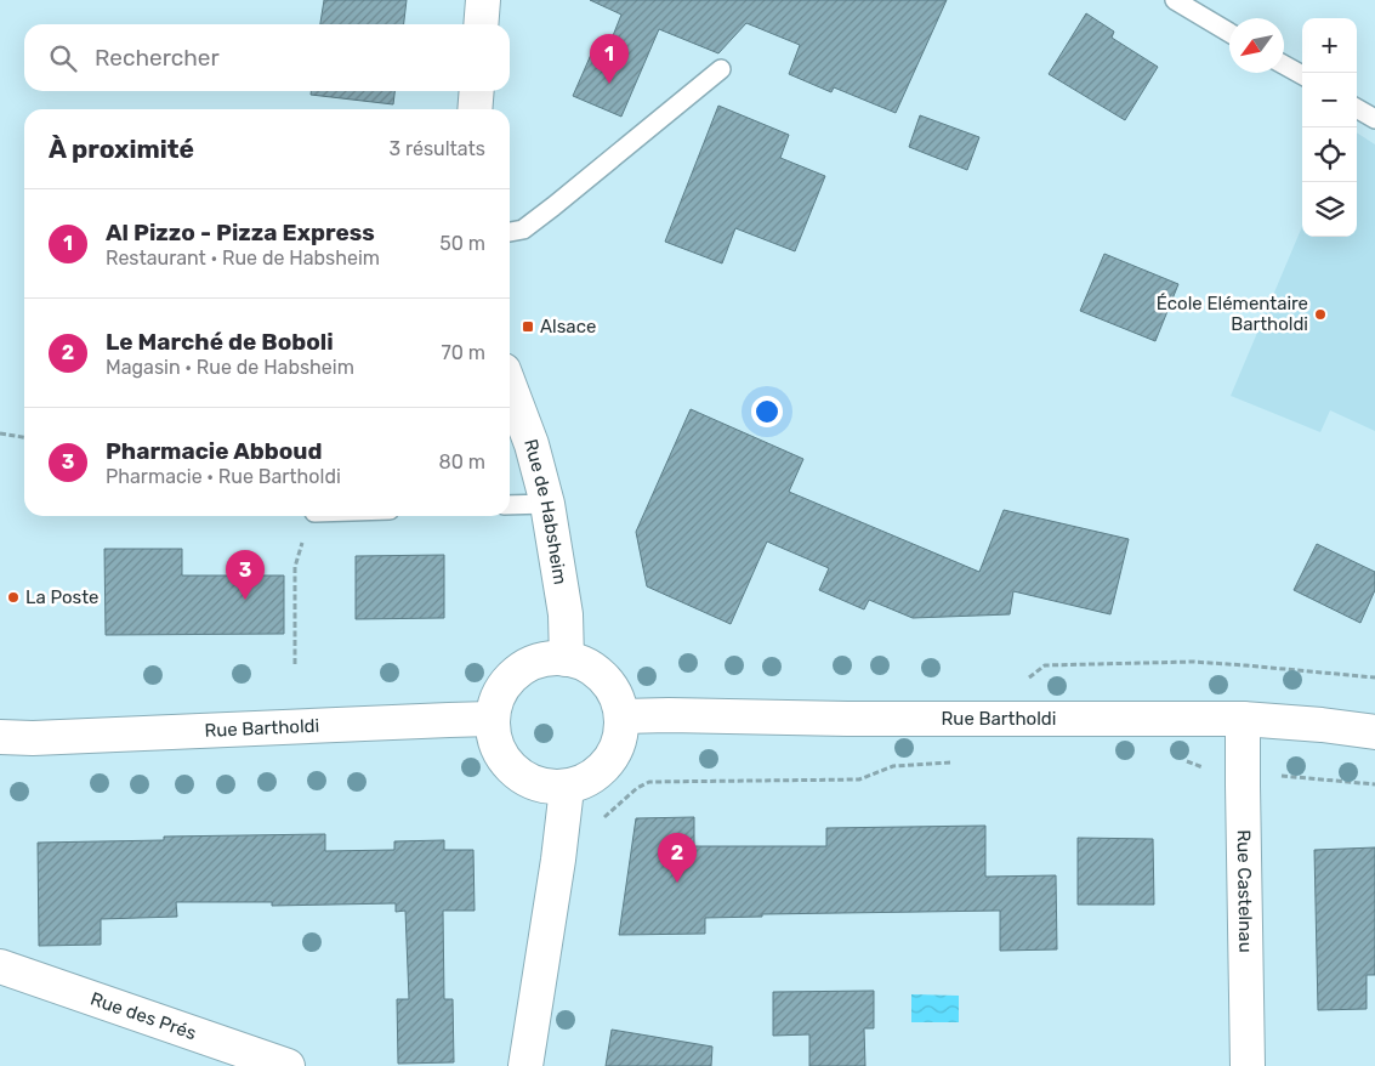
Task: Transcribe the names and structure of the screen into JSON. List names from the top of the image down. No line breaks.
{"streets":{"street":["Rue de Habsheim","Rue Bartholdi","Rue Castelnau","Rue des Prés"]},"crossings":[["Rue de Habsheim","Rue Bartholdi"],["Rue Bartholdi","Rue Castelnau"]],"places":{"other":["École Elémentaire Bartholdi","La Poste"],"transit":["Alsace"]},"north":"bottom left","page":{"map_buttons":["+","−"],"search":"Rechercher","pins":["1","3","2"],"heading":["À proximité","3 résultats"],"list":[{"mark":"1","name":"Al Pizzo - Pizza Express","note":"Restaurant · Rue de Habsheim","value":"50 m"},{"mark":"2","name":"Le Marché de Boboli","note":"Magasin · Rue de Habsheim","value":"70 m"},{"mark":"3","name":"Pharmacie Abboud","note":"Pharmacie · Rue Bartholdi","value":"80 m"}]}}
